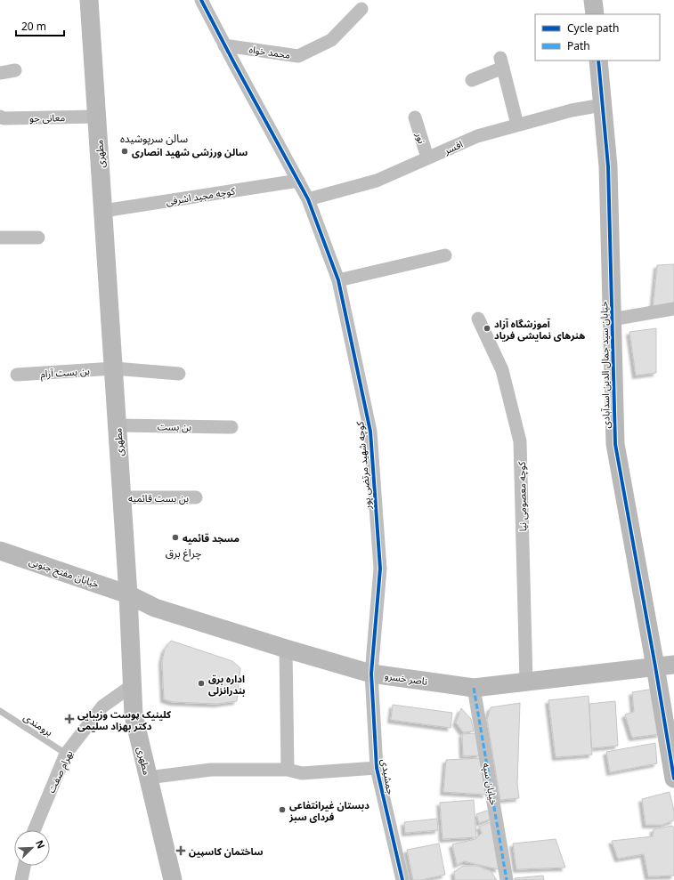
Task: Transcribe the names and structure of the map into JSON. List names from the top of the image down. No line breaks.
{"streets":{"street":["محمد خواه","معانی جو","نور","افسر","مطهری","کوچه مجید اشرفی","خیابان سید جمال الدین اسدآبادی","بن بست آرام","بن بست","کوچه شهید مرتضی پور","کوچه معصومی نیا","بن بست قائمیه","خیابان مفتح جنوبی","ناصر خسرو","بهرام صفت","جمشیدی","خیابان سپه"],"lane":["برومندی"]},"crossings":[["محمد خواه","کوچه شهید مرتضی پور"],["معانی جو","مطهری"],["نور","افسر"],["افسر","خیابان سید جمال الدین اسدآبادی"],["افسر","کوچه شهید مرتضی پور"],["مطهری","کوچه مجید اشرفی"],["مطهری","بن بست آرام"],["مطهری","بن بست"],["مطهری","بن بست قائمیه"],["مطهری","خیابان مفتح جنوبی"],["مطهری","ناصر خسرو"],["مطهری","بهرام صفت"],["کوچه مجید اشرفی","کوچه شهید مرتضی پور"],["خیابان سید جمال الدین اسدآبادی","ناصر خسرو"],["کوچه شهید مرتضی پور","ناصر خسرو"],["کوچه شهید مرتضی پور","جمشیدی"],["کوچه معصومی نیا","ناصر خسرو"],["خیابان مفتح جنوبی","ناصر خسرو"],["ناصر خسرو","جمشیدی"],["ناصر خسرو","خیابان سپه"],["برومندی","بهرام صفت"]],"districts":["سالن سرپوشیده","چراغ برق"],"places":{"other":["سالن ورزشی شهید انصاری","آموزشگاه آزاد هنرهای نمایشی فریاد","مسجد قائمیه","اداره برق بندرانزلی","دبستان غیرانتفاعی فردای سبز"],"health":["کلینیک پوست وزیبایی دکتر بهزاد سلیمی","ساختمان کاسپین"]},"legend":["Cycle path","Path"],"scale_bar":"20 m","north":"top right"}
